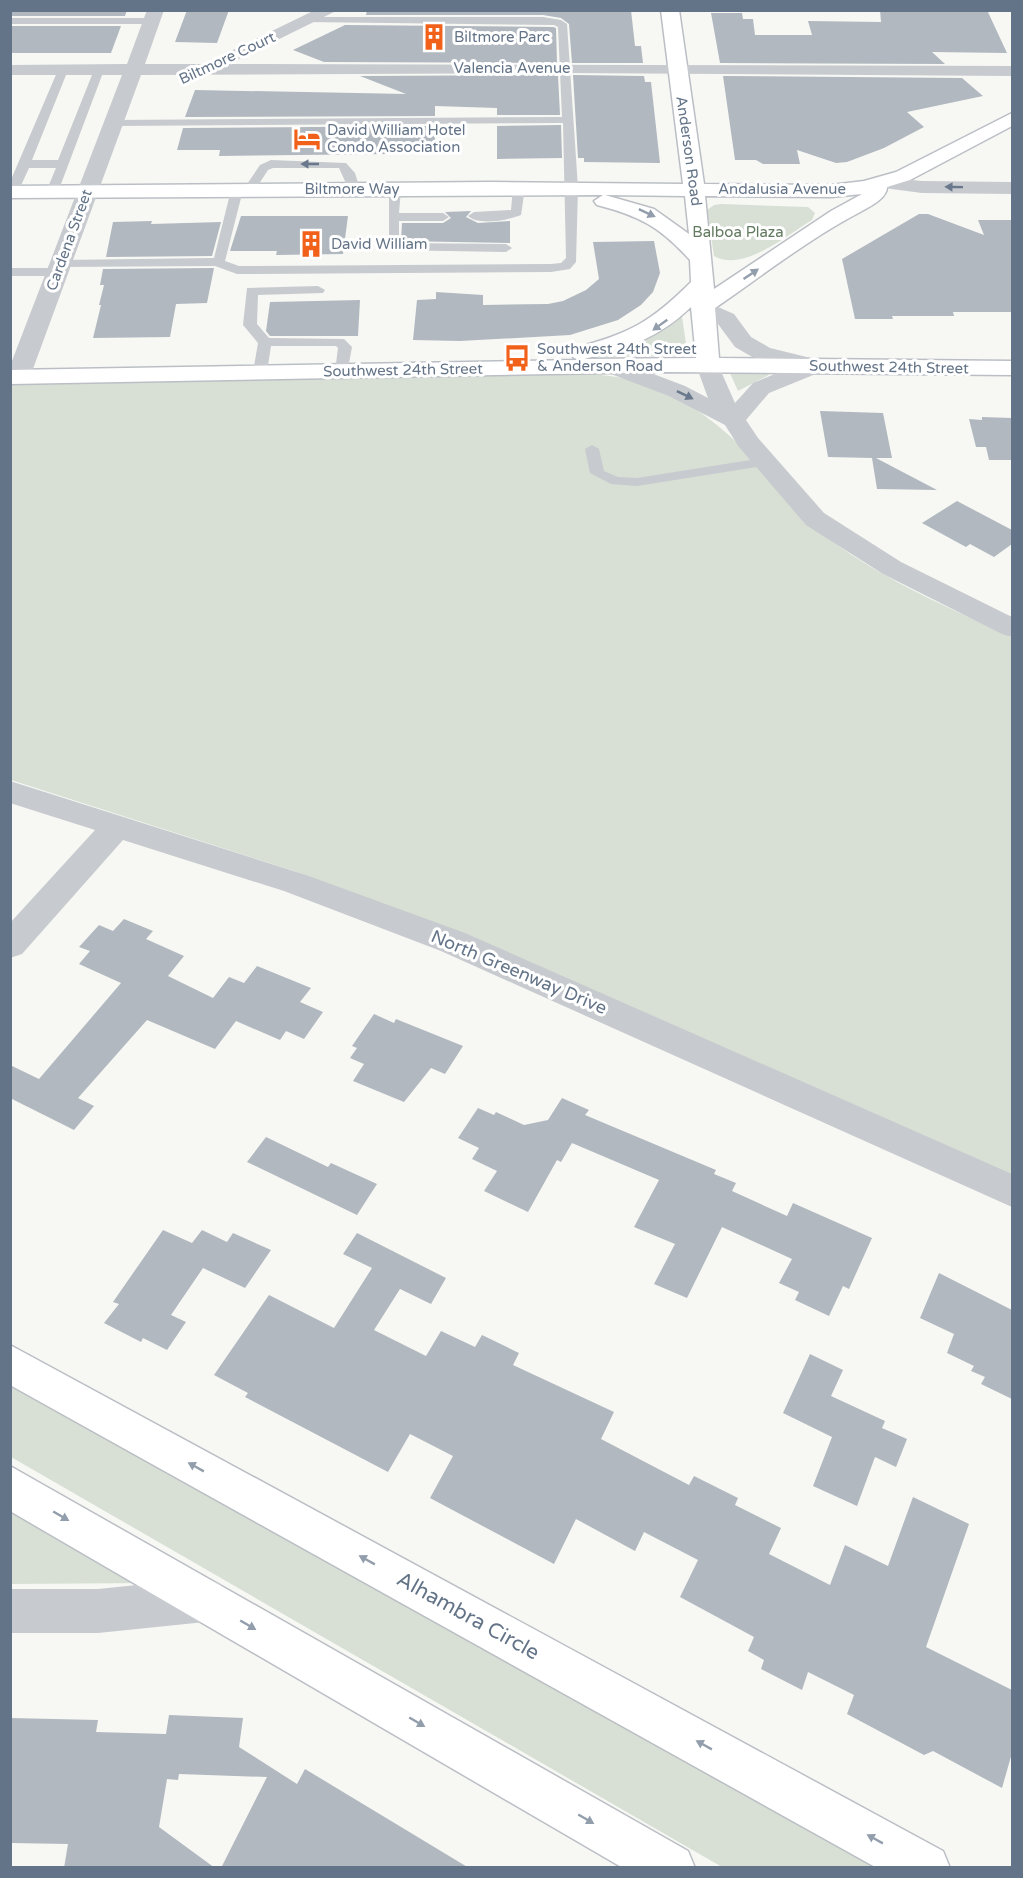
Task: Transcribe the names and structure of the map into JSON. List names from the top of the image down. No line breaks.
{"streets":{"street":["Biltmore Court","Valencia Avenue","Anderson Road","Biltmore Way","Andalusia Avenue","Cardena Street","Southwest 24th Street","North Greenway Drive","Alhambra Circle"]},"crossings":[["Biltmore Court","Valencia Avenue"],["Valencia Avenue","Anderson Road"],["Valencia Avenue","Cardena Street"],["Anderson Road","Biltmore Way"],["Anderson Road","Andalusia Avenue"],["Anderson Road","Southwest 24th Street"],["Biltmore Way","Andalusia Avenue"],["Biltmore Way","Cardena Street"],["Cardena Street","Southwest 24th Street"]],"one_way":["Andalusia Avenue"],"parks":["Balboa Plaza"],"places":{"building":["Biltmore Parc","David William"],"hotel":["David William Hotel Condo Association"],"bus stop":["Southwest 24th Street & Anderson Road"]}}
